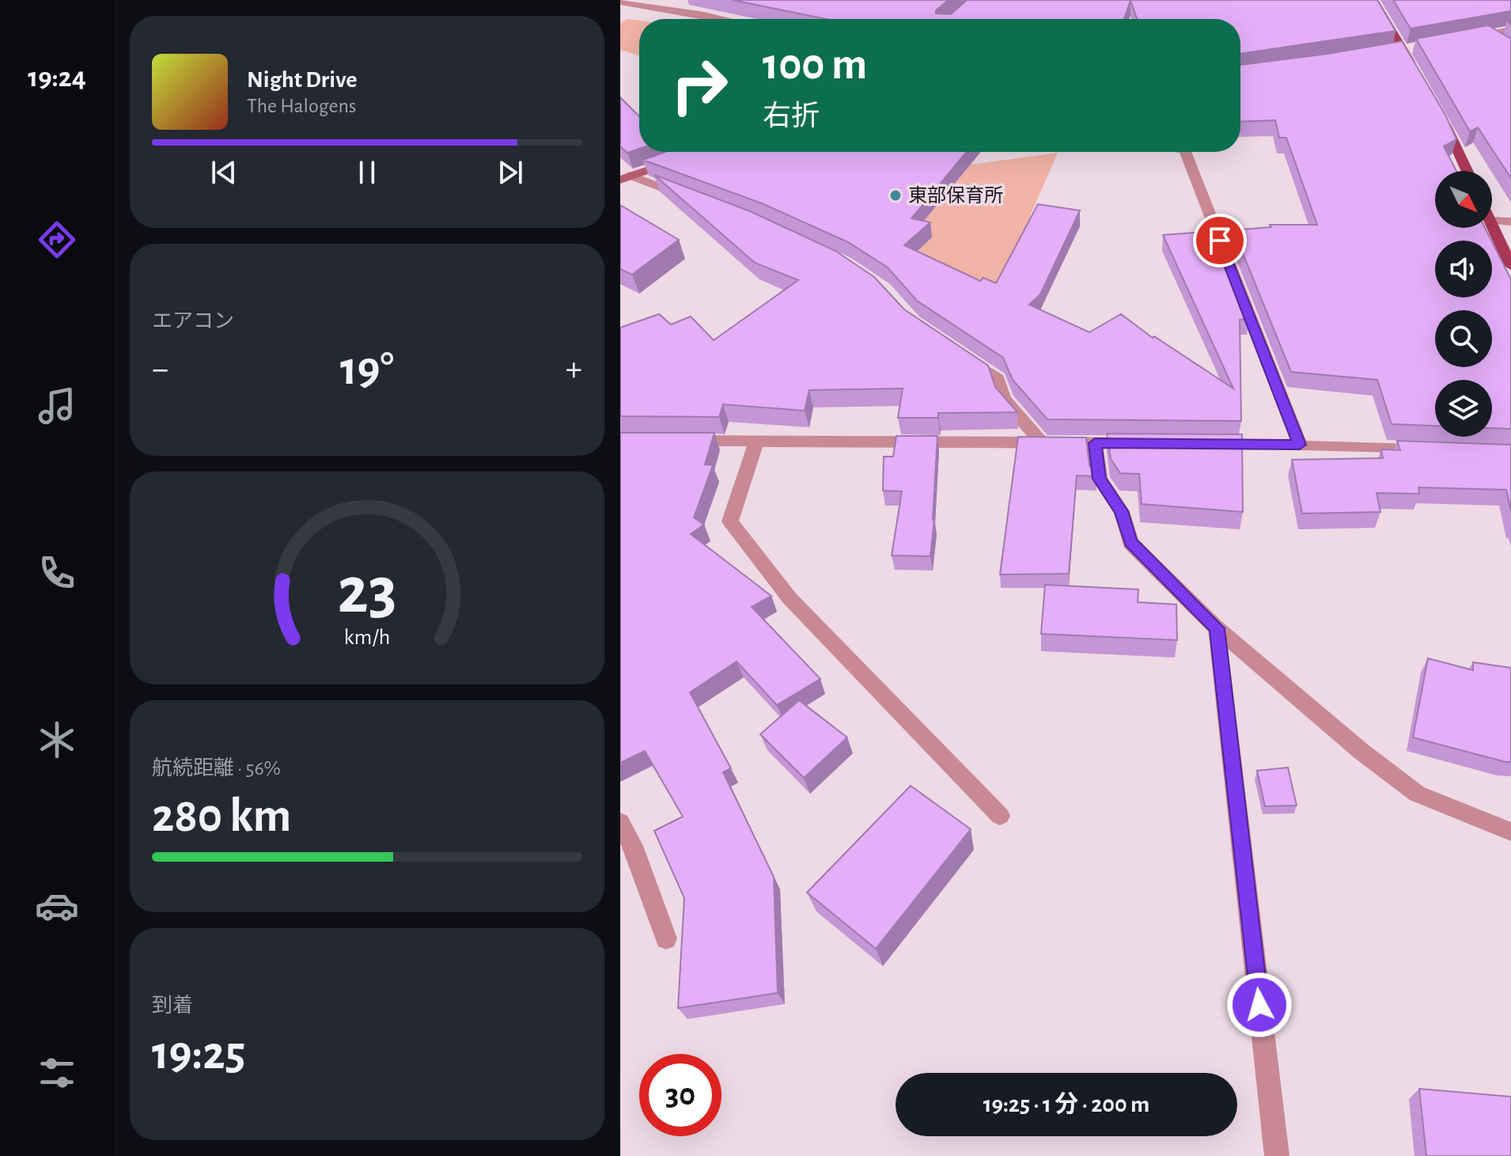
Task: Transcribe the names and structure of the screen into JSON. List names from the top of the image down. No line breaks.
{"places":["東部保育所"],"north":"bottom right","page":{"tabs":"19:24","turn":["100 m","右折"],"song":["Night Drive","The Halogens"],"tile":["エアコン",["航続距離 · 56%","280 km"],["到着","19:25"]],"heat":["−","19°","+"],"limit":"30","trip":"19:25 · 1 分 · 200 m","gauge":["23","km/h"]}}
